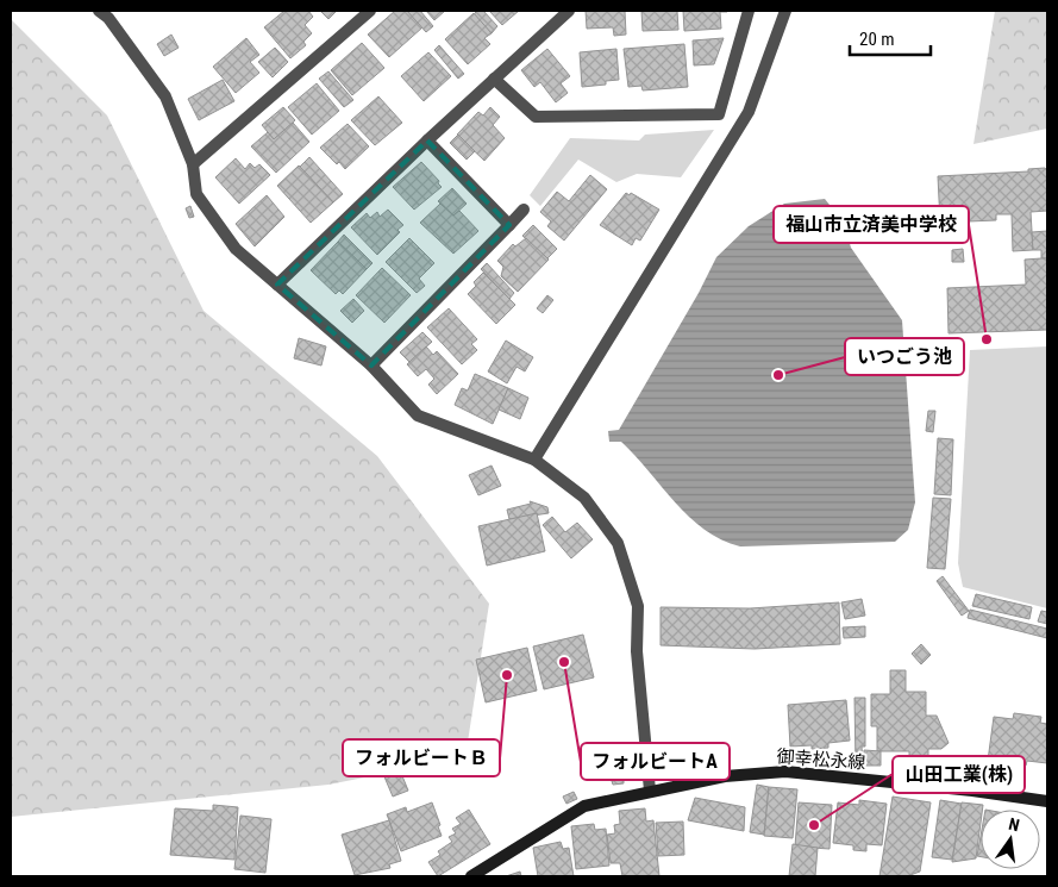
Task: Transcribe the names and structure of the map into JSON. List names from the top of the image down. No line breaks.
{"streets":{"main road":["御幸松永線"]},"places":["福山市立済美中学校","いつごう池","フォルビートA","フォルビートＢ","山田工業(株)"],"scale_bar":"20 m","north":"top"}
